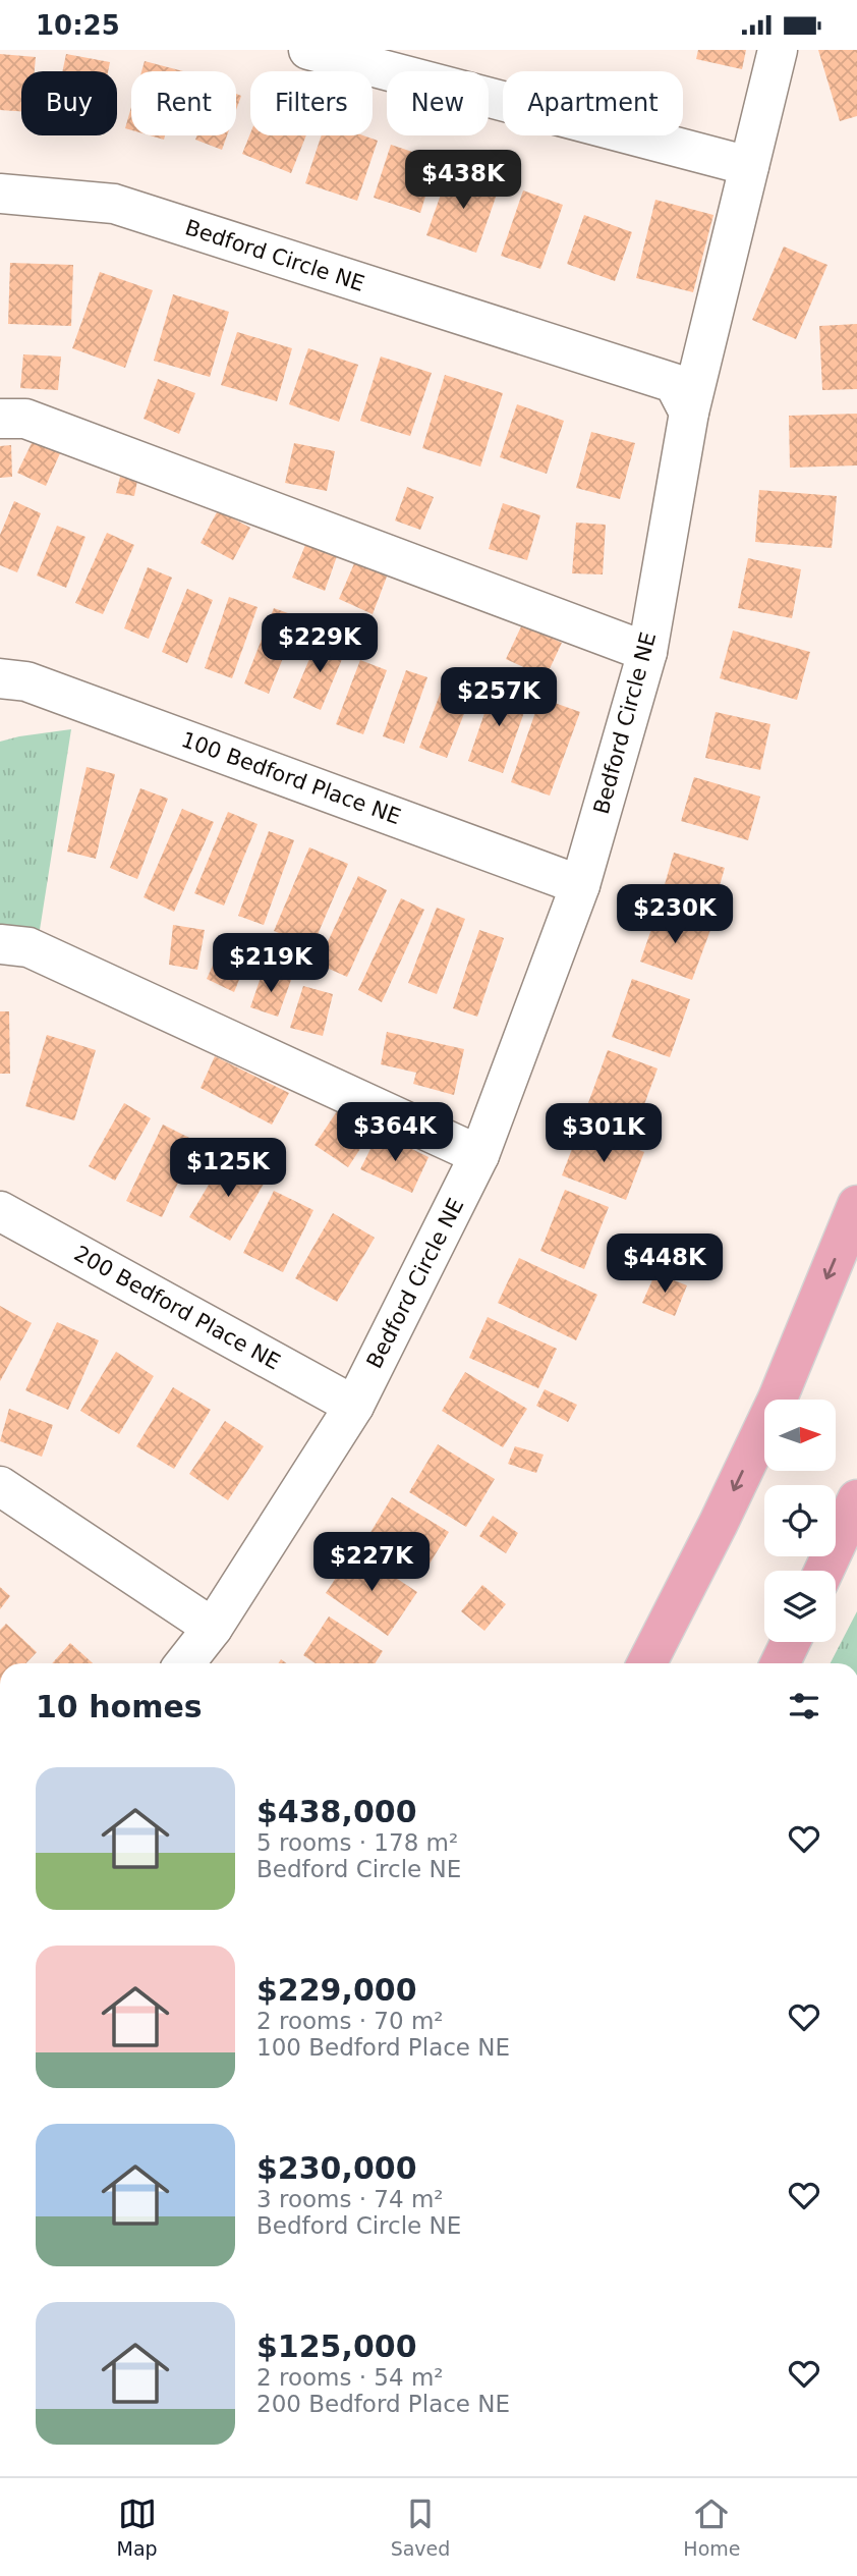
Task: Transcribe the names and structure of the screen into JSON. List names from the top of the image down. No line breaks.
{"streets":{"street":["Bedford Circle NE","100 Bedford Place NE","200 Bedford Place NE"]},"crossings":[["Bedford Circle NE","100 Bedford Place NE"],["Bedford Circle NE","200 Bedford Place NE"]],"north":"right","page":{"status":"10:25","chip":["Buy","Rent","Filters","New","Apartment"],"price":["$438K","$229K","$257K","$230K","$219K","$364K","$301K","$125K","$448K","$227K"],"heading":"10 homes","list":[{"name":"$438,000","note":"5 rooms · 178 m² · Bedford Circle NE"},{"name":"$229,000","note":"2 rooms · 70 m² · 100 Bedford Place NE"},{"name":"$230,000","note":"3 rooms · 74 m² · Bedford Circle NE"},{"name":"$125,000","note":"2 rooms · 54 m² · 200 Bedford Place NE"}],"tabs":["Map","Saved","Home"]}}
